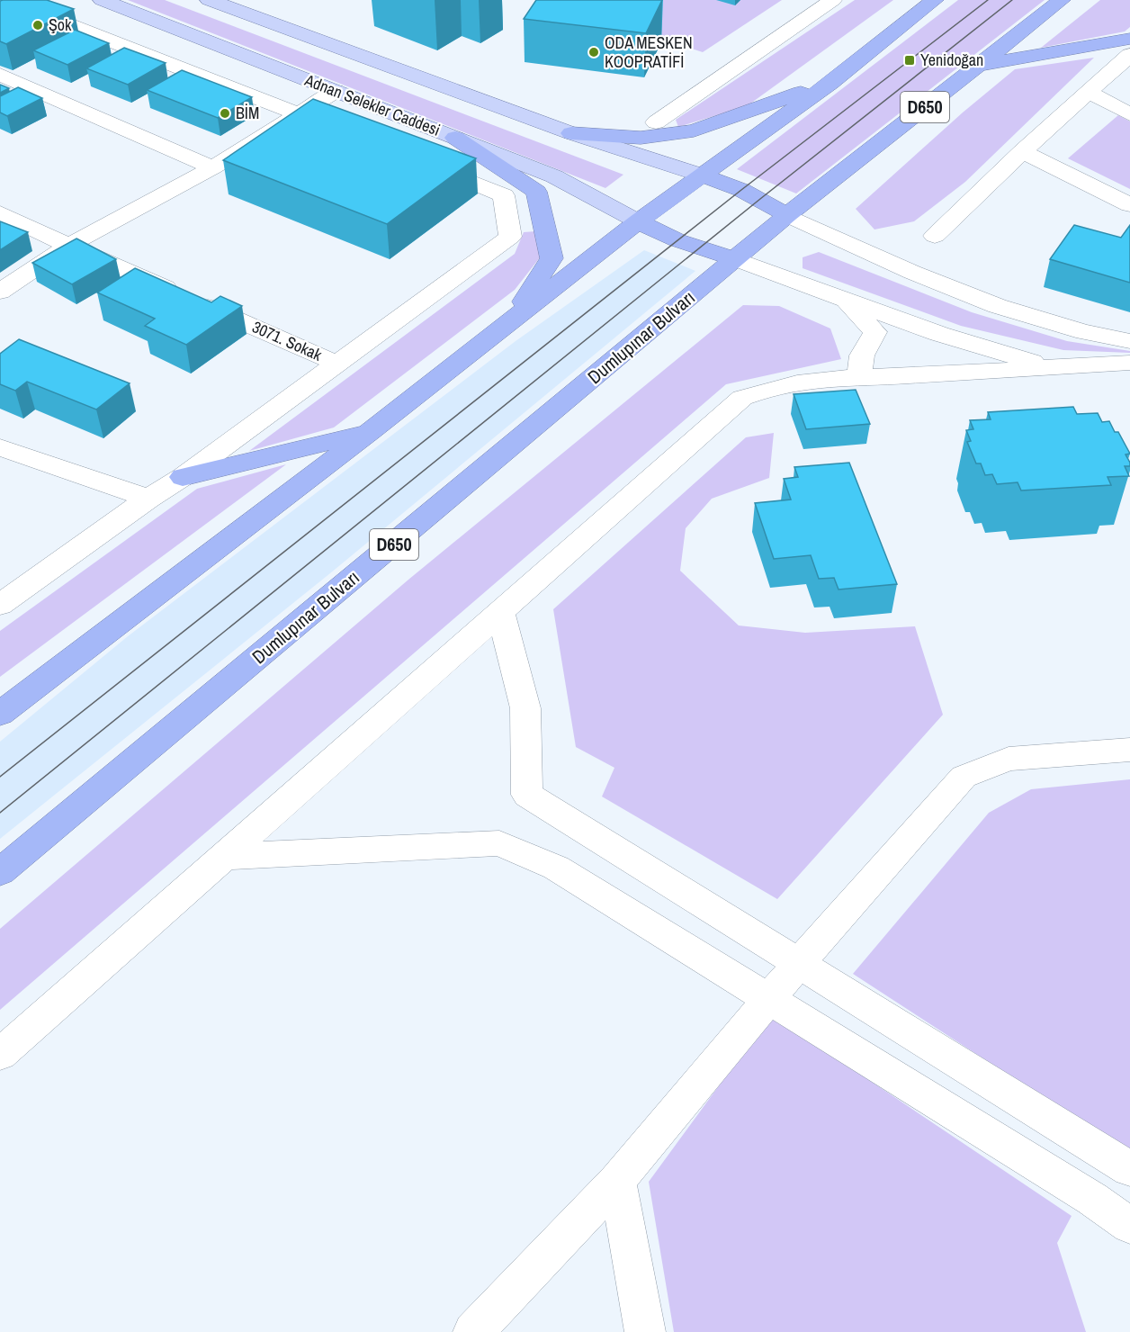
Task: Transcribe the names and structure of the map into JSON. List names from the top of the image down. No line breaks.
{"streets":{"highway":["D650","Dumlupınar Bulvarı"],"main road":["Adnan Selekler Caddesi"],"street":["3071. Sokak"]},"places":{"other":["Şok","ODA MESKEN KOOPRATİFİ","BİM"],"transit":["Yenidoğan"]}}
